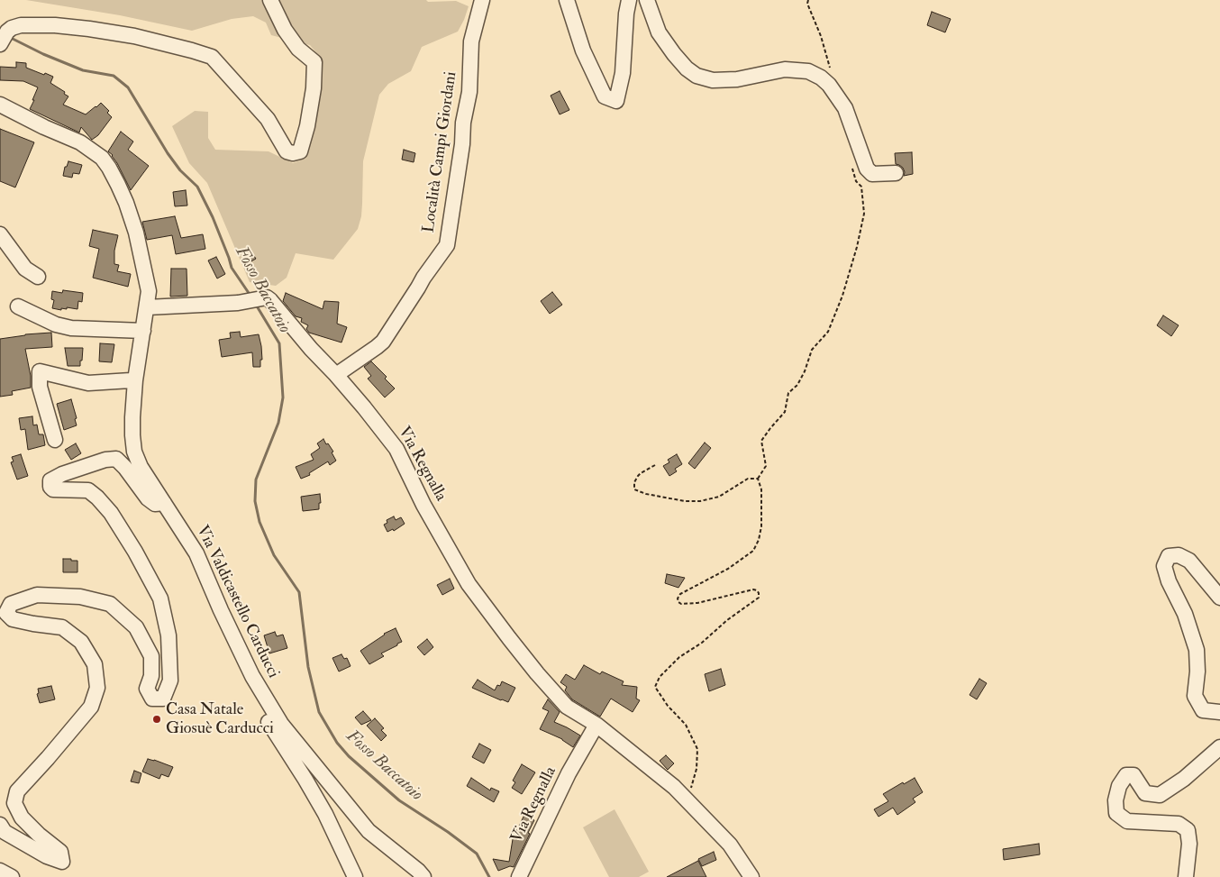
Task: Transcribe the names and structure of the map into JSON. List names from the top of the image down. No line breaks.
{"streets":{"street":["Località Campi Giordani","Via Regnalla","Via Valdicastello Carducci"]},"crossings":[["Località Campi Giordani","Via Regnalla"],["Via Regnalla","Via Valdicastello Carducci"]],"water":["Fosso Baccatoio"],"places":["Casa Natale Giosuè Carducci"]}
